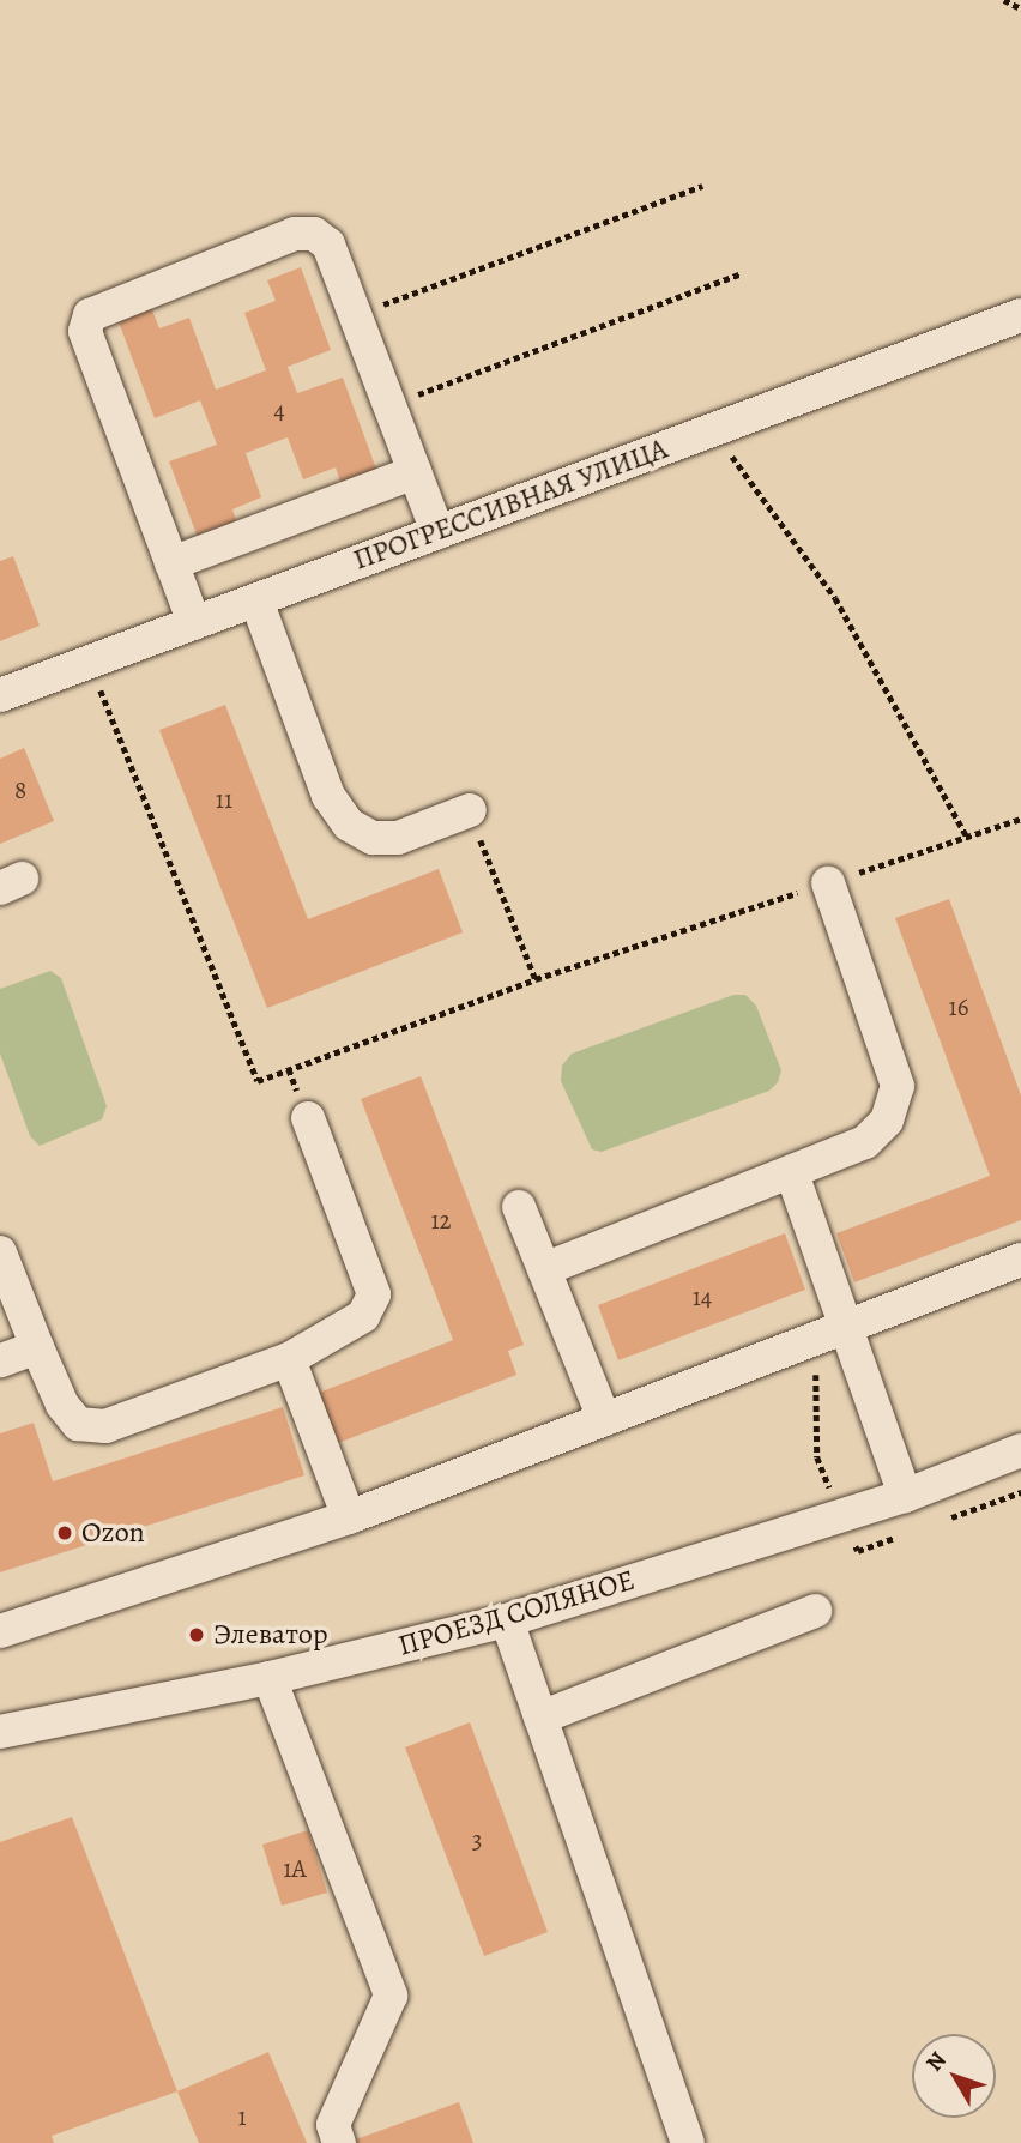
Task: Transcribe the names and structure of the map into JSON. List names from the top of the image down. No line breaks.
{"streets":{"street":["ПРОГРЕССИВНАЯ УЛИЦА","ПРОЕЗД СОЛЯНОЕ"]},"places":["Ozon","Элеватор"],"house_numbers":["4","8","11","16","12","14","3","1А","1"],"north":"top left"}
